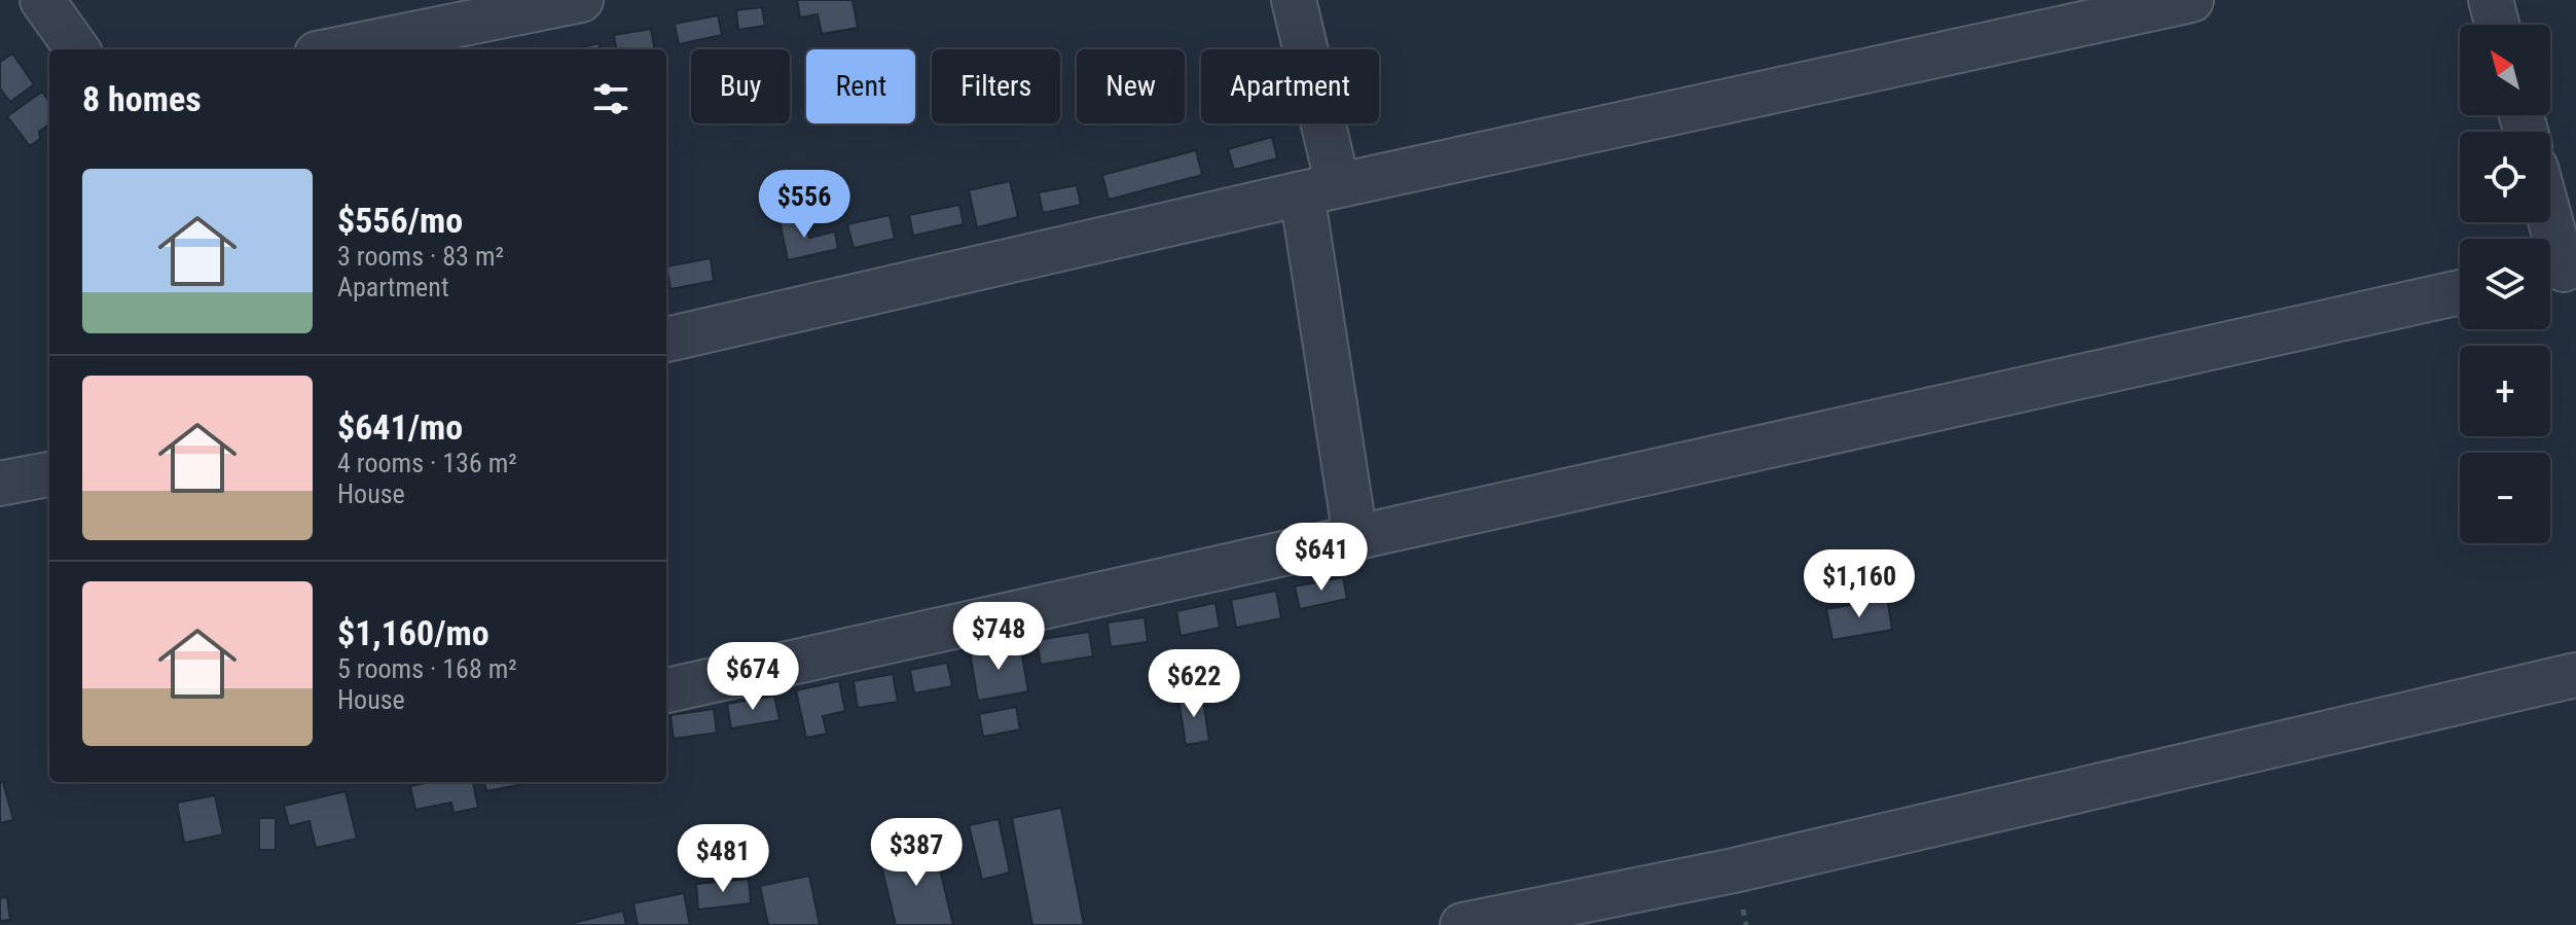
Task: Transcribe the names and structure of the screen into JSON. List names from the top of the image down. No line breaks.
{"north":"top left","page":{"map_buttons":["+","−"],"chip":["Buy","Rent","Filters","New","Apartment"],"heading":"8 homes","list":[{"name":"$556/mo","note":"3 rooms · 83 m² · Apartment"},{"name":"$641/mo","note":"4 rooms · 136 m² · House"},{"name":"$1,160/mo","note":"5 rooms · 168 m² · House"}],"price":["$556","$641","$1,160","$748","$674","$622","$387","$481"]}}
